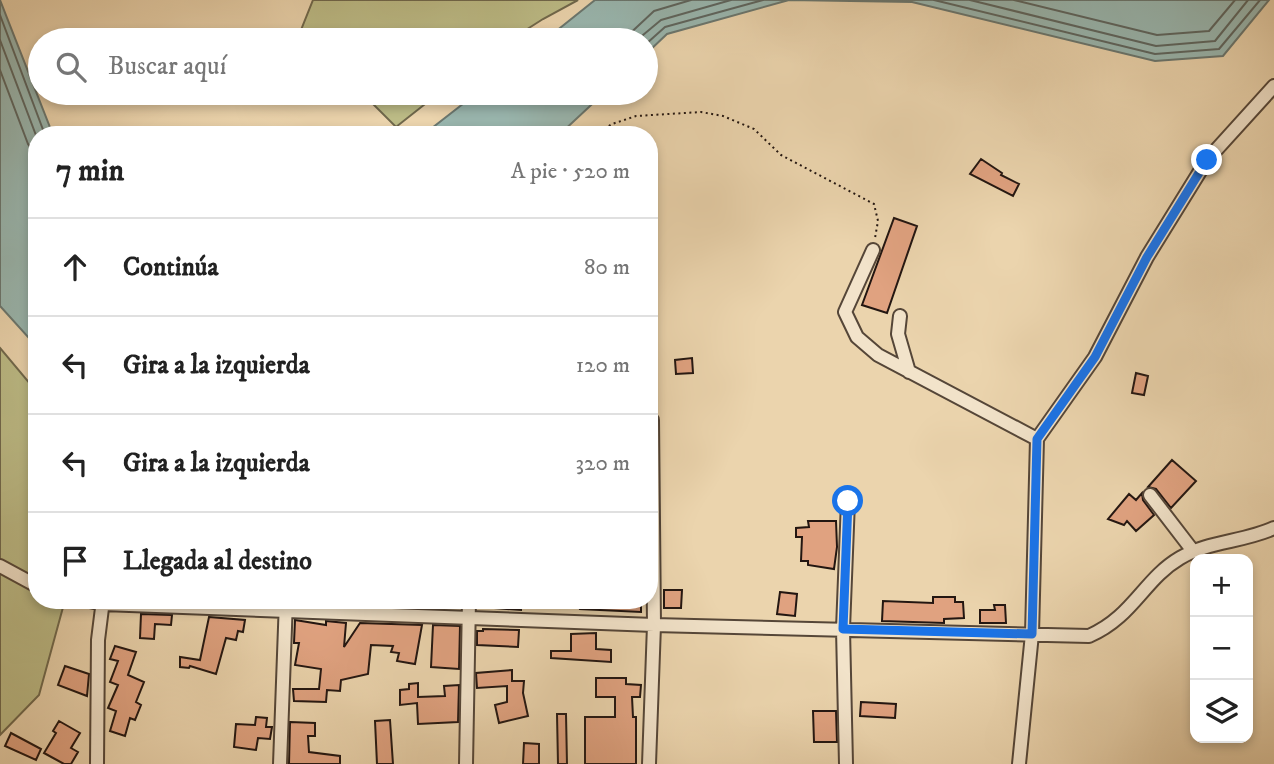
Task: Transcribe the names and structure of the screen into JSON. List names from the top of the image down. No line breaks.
{"page":{"search":"Buscar aquí","heading":["7 min","A pie · 520 m"],"list":[["Continúa","80 m"],["Gira a la izquierda","120 m"],["Gira a la izquierda","320 m"],"Llegada al destino"],"map_buttons":["+","−"]}}
